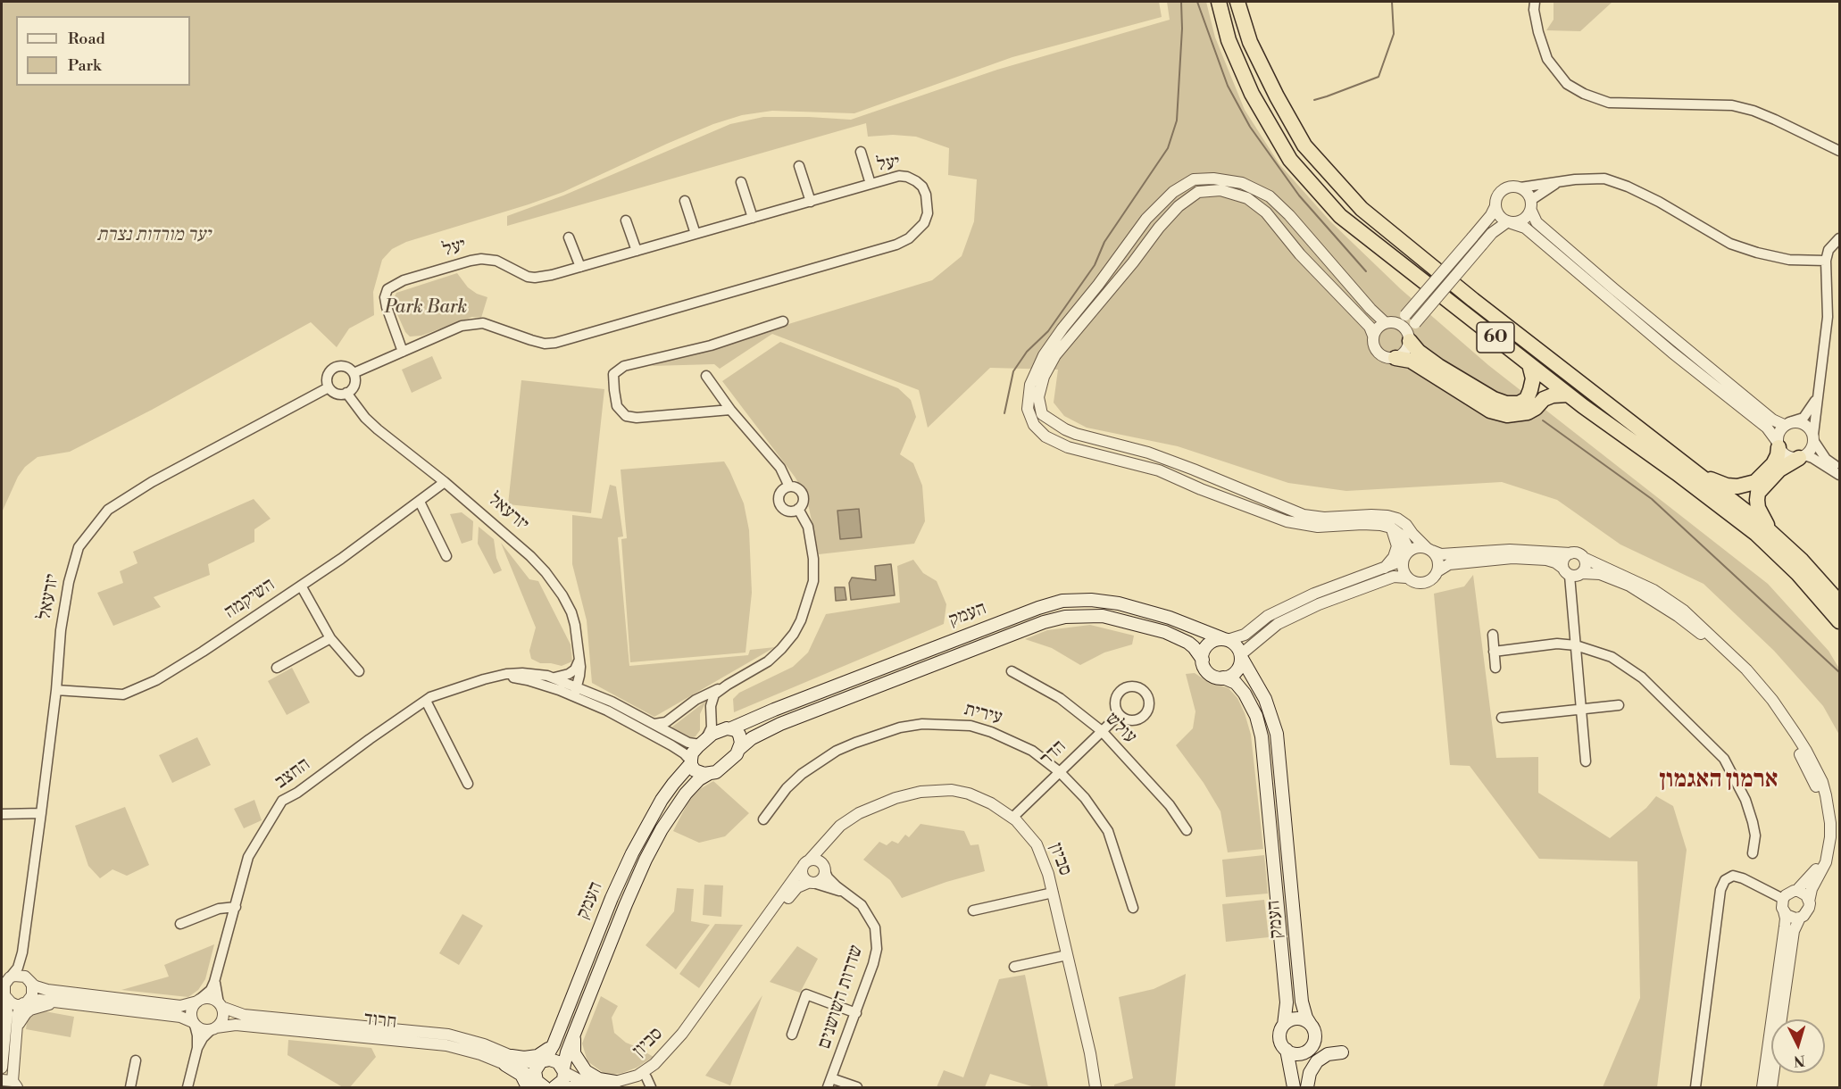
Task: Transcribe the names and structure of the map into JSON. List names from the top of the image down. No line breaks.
{"streets":{"highway":["60"],"main road":["העמק"],"street":["יעל","יזרעאל","השיקמה","עירית","עולש","הדר","החצב","סביון","שדרות השושנים","חרוד"]},"crossings":[["יזרעאל","השיקמה"],["יזרעאל","החצב"],["העמק","החצב"],["העמק","סביון"],["העמק","חרוד"],["עירית","הדר"],["עולש","הדר"],["הדר","סביון"],["החצב","חרוד"],["סביון","שדרות השושנים"]],"districts":["ארמון האגמון"],"parks":["יער מורדות נצרת","Park Bark"],"legend":["Road","Park"],"north":"bottom"}
